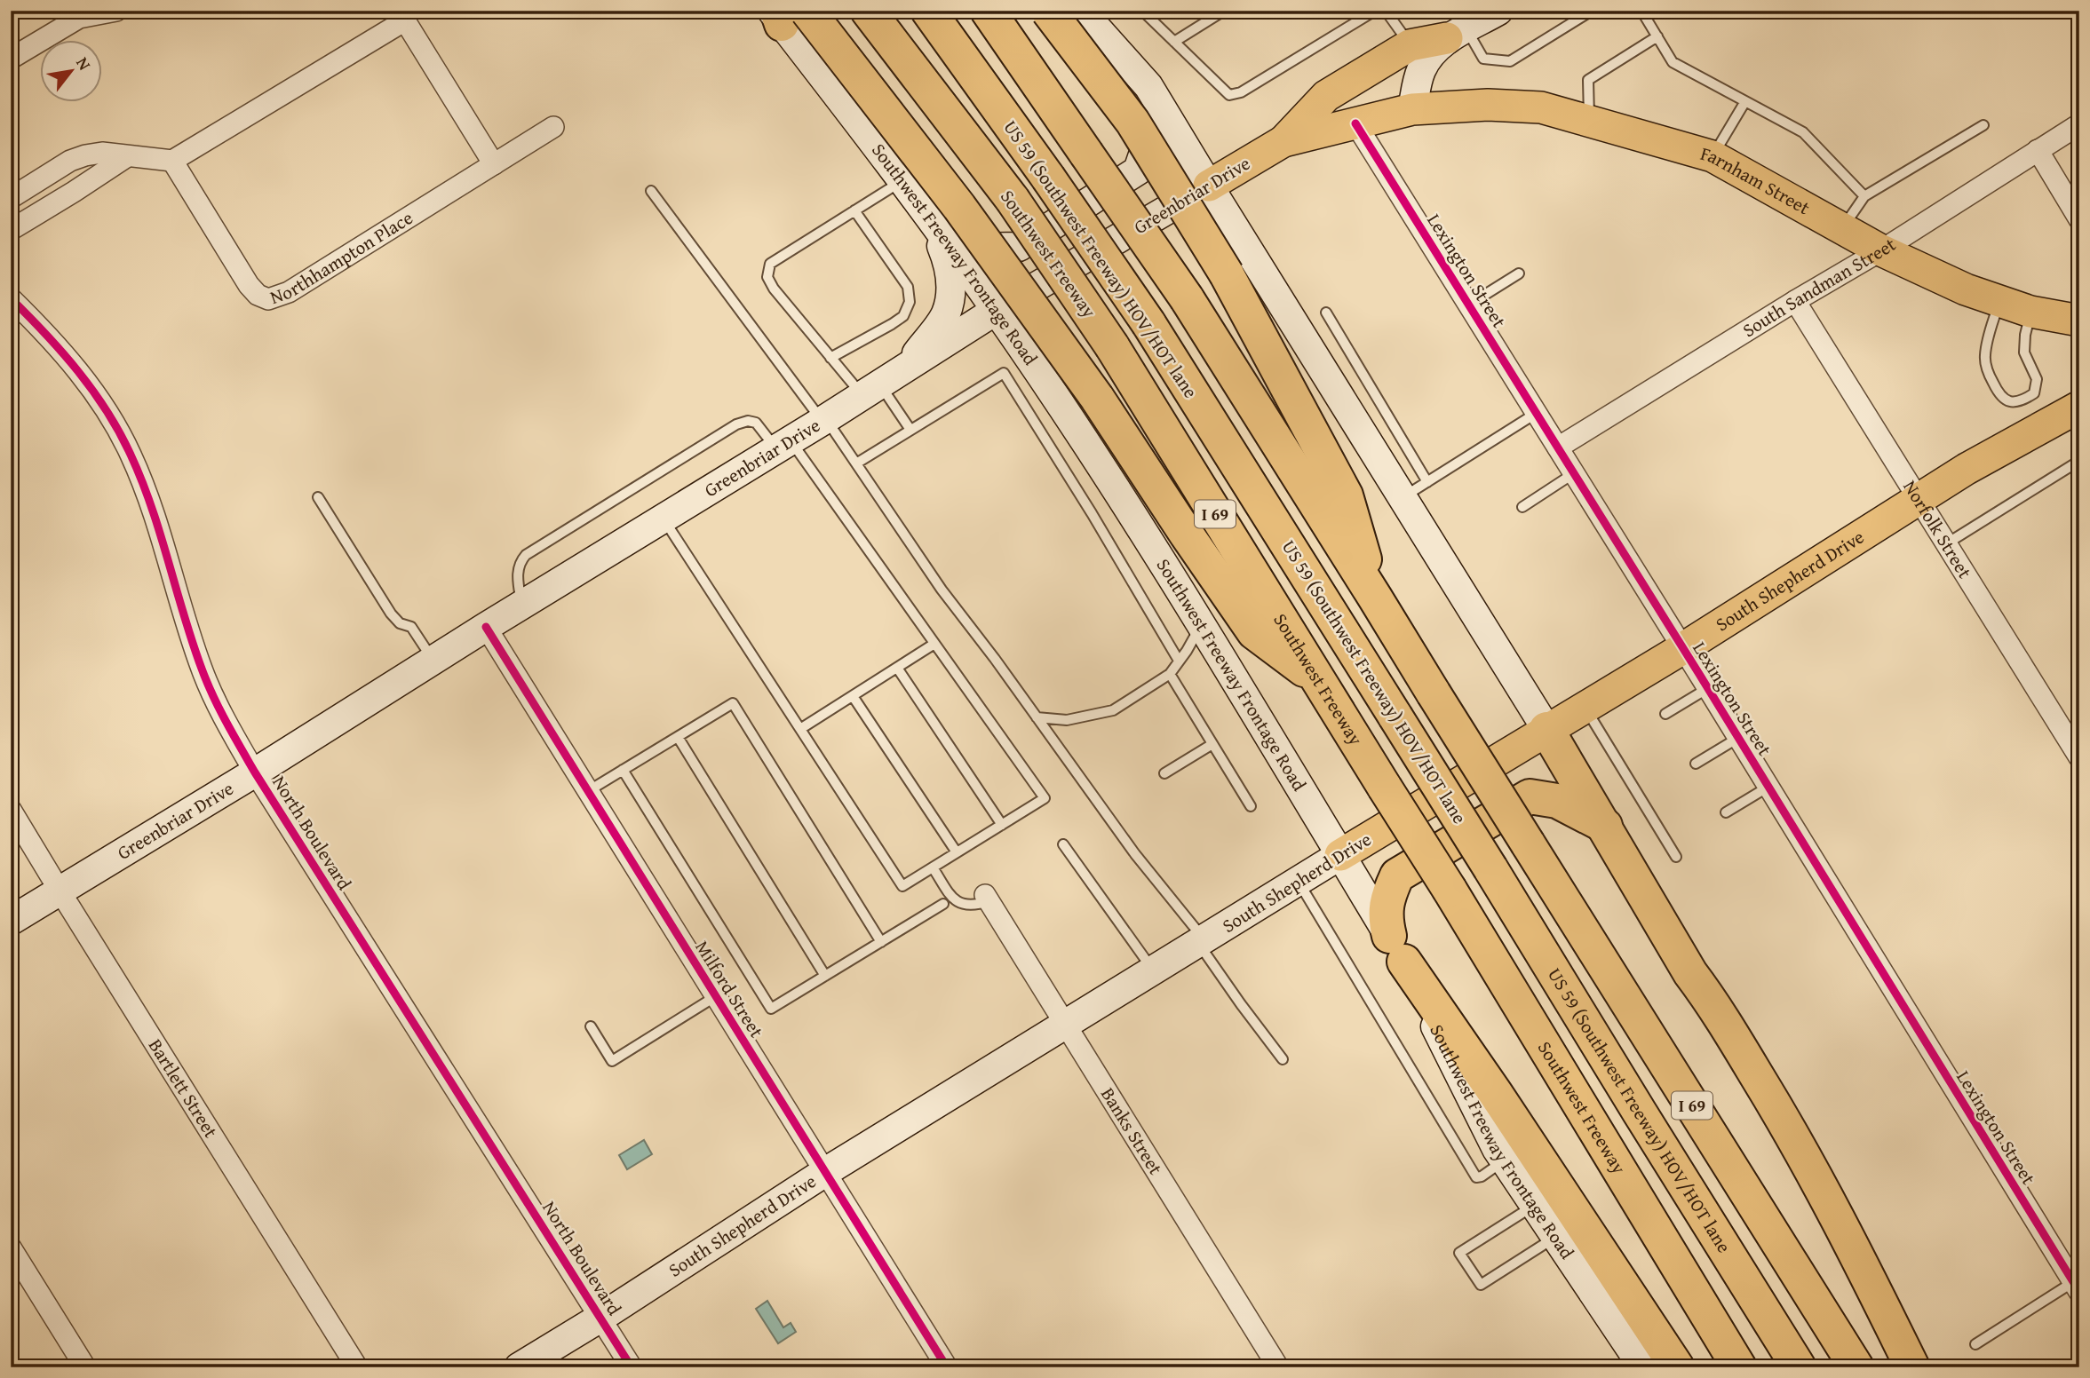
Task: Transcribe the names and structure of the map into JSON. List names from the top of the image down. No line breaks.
{"streets":{"highway":["Southwest Freeway","US 59 (Southwest Freeway) HOV/HOT lane","I 69"],"main road":["Farnham Street","Greenbriar Drive","Southwest Freeway Frontage Road","South Shepherd Drive"],"street":["Northhampton Place","Lexington Street","South Sandman Street","Norfolk Street","North Boulevard","Milford Street","Bartlett Street","Banks Street"]},"crossings":[["Farnham Street","Greenbriar Drive"],["Farnham Street","South Sandman Street"],["Greenbriar Drive","Southwest Freeway Frontage Road"],["Greenbriar Drive","Lexington Street"],["Greenbriar Drive","North Boulevard"],["Greenbriar Drive","Milford Street"],["Greenbriar Drive","Bartlett Street"],["Southwest Freeway Frontage Road","South Shepherd Drive"],["Lexington Street","South Sandman Street"],["Lexington Street","South Shepherd Drive"],["South Sandman Street","Norfolk Street"],["Norfolk Street","South Shepherd Drive"],["South Shepherd Drive","North Boulevard"],["South Shepherd Drive","Milford Street"],["South Shepherd Drive","Banks Street"]],"north":"top right"}
